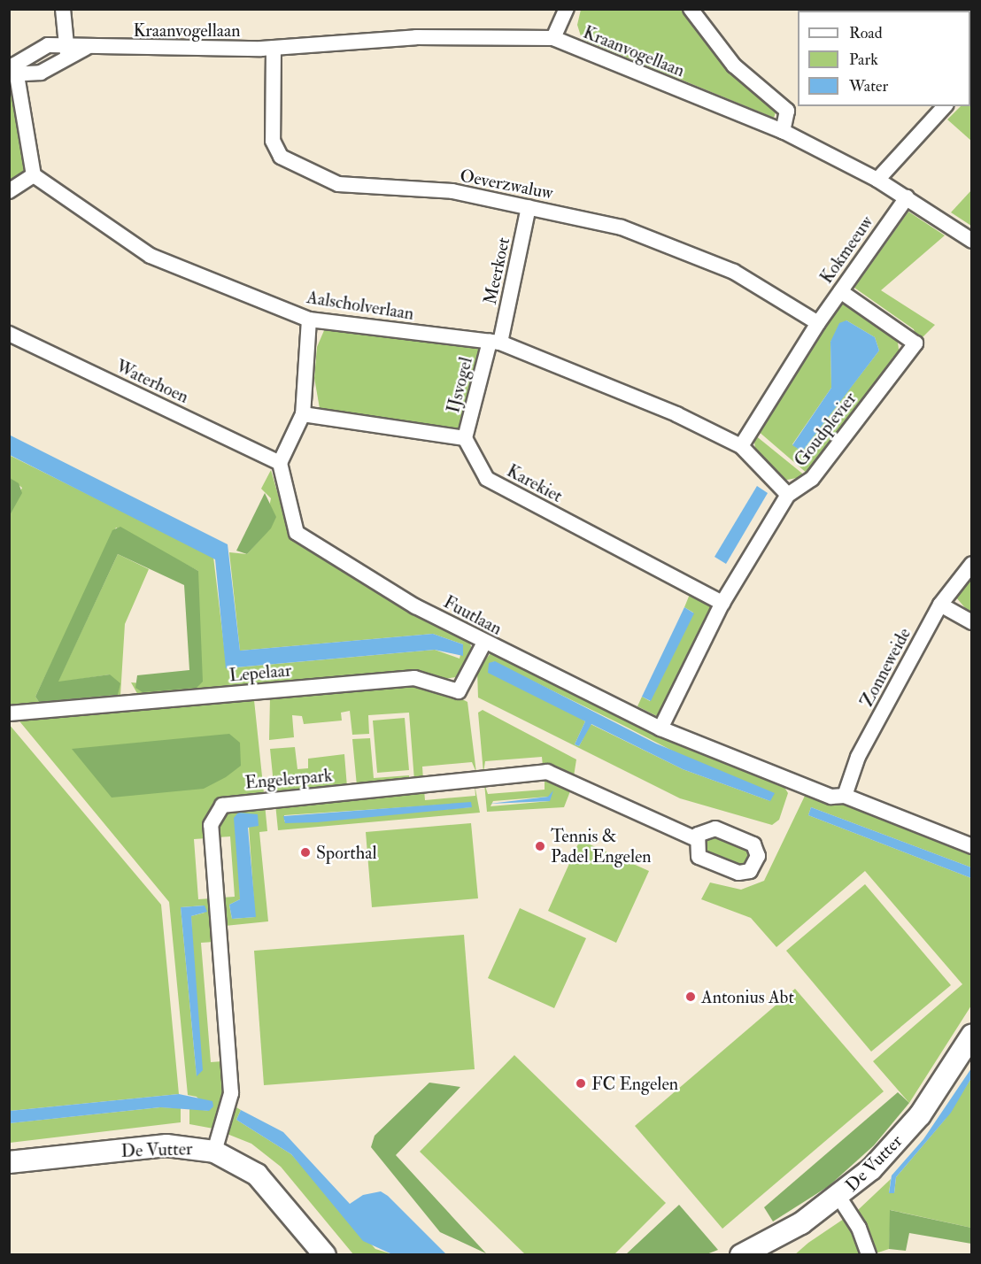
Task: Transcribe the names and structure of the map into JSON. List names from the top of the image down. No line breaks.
{"streets":{"street":["Kraanvogellaan","Oeverzwaluw","Kokmeeuw","Meerkoet","Aalscholverlaan","Waterhoen","IJsvogel","Goudplevier","Karekiet","Fuutlaan","Zonneweide","Lepelaar","Engelerpark","De Vutter"]},"crossings":[["Kraanvogellaan","Oeverzwaluw"],["Kraanvogellaan","Kokmeeuw"],["Oeverzwaluw","Kokmeeuw"],["Oeverzwaluw","Meerkoet"],["Kokmeeuw","Goudplevier"],["Meerkoet","Aalscholverlaan"],["Meerkoet","IJsvogel"],["Aalscholverlaan","IJsvogel"],["Aalscholverlaan","Goudplevier"],["Waterhoen","Fuutlaan"],["IJsvogel","Karekiet"],["Goudplevier","Karekiet"],["Goudplevier","Fuutlaan"],["Fuutlaan","Zonneweide"],["Fuutlaan","Lepelaar"],["Engelerpark","De Vutter"]],"places":["Tennis & Padel Engelen","Sporthal","Antonius Abt","FC Engelen"],"legend":["Road","Park","Water"]}
